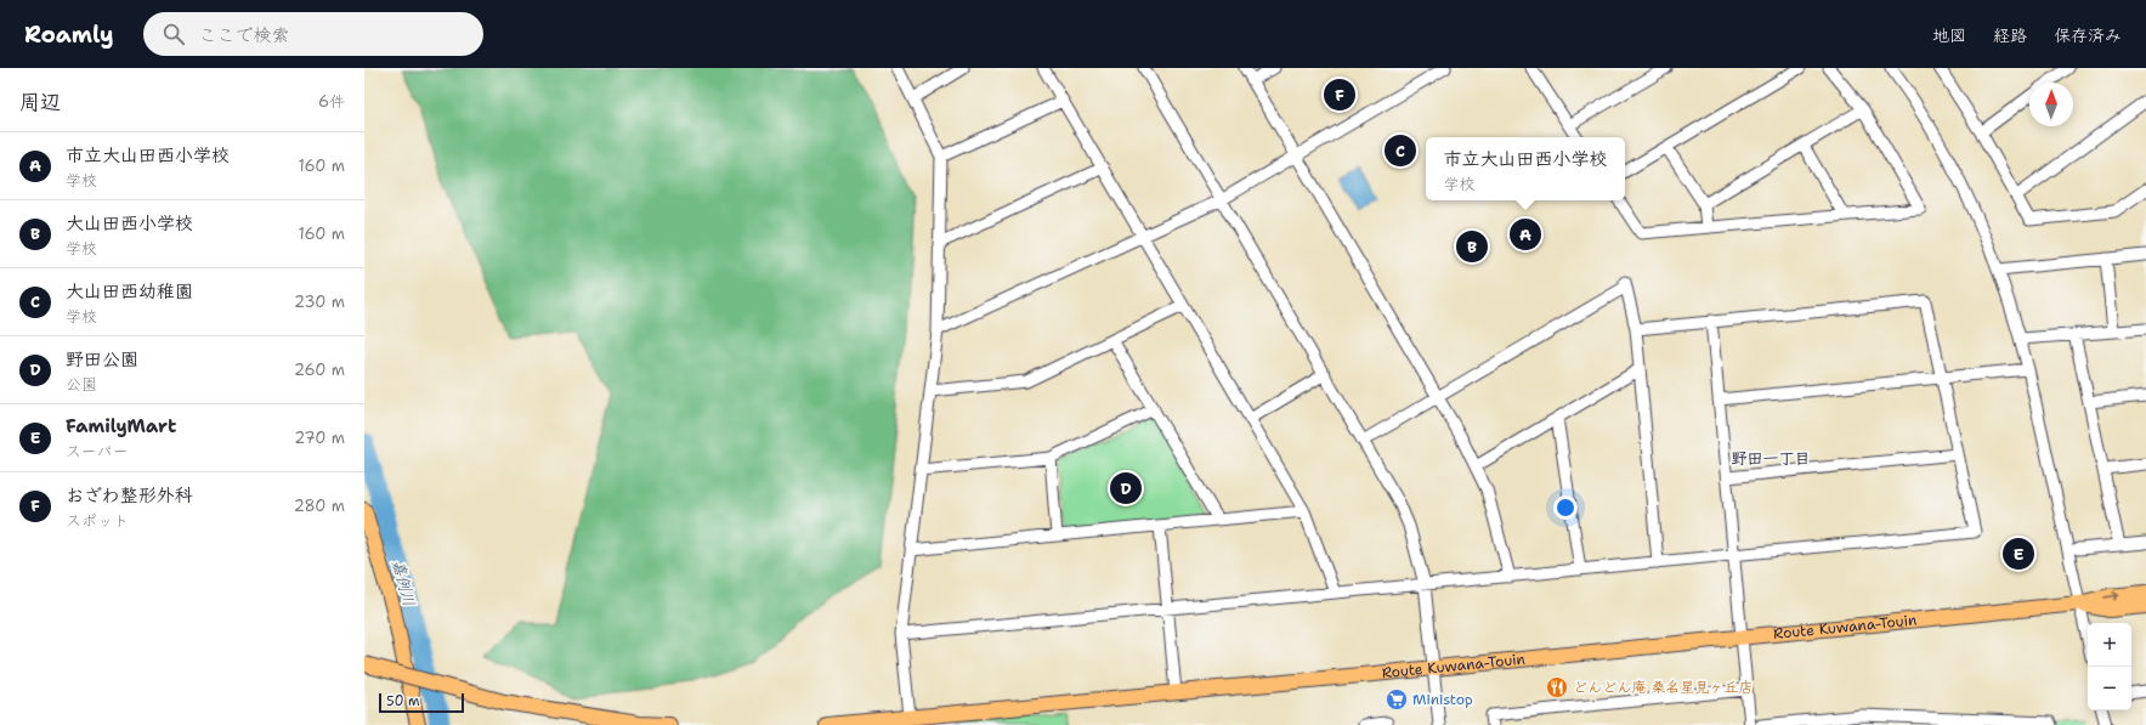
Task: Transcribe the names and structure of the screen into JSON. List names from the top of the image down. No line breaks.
{"streets":{"main road":["Route Kuwana-Touin"]},"districts":["野田一丁目"],"water":["嘉例川"],"places":{"restaurant":["どんどん庵 桑名星見ヶ丘店"],"supermarket":["Ministop"]},"scale_bar":"50 m","north":"top","page":{"header":"Roamly","search":"ここで検索","nav":["地図","経路","保存済み"],"heading":["周辺","6件"],"pins":["F","C","A","B","D","E"],"list":[{"mark":"A","name":"市立大山田西小学校","note":"学校","value":"160 m"},{"mark":"B","name":"大山田西小学校","note":"学校","value":"160 m"},{"mark":"C","name":"大山田西幼稚園","note":"学校","value":"230 m"},{"mark":"D","name":"野田公園","note":"公園","value":"260 m"},{"mark":"E","name":"FamilyMart","note":"スーパー","value":"270 m"},{"mark":"F","name":"おざわ整形外科","note":"スポット","value":"280 m"}],"popup":["市立大山田西小学校","学校"],"map_buttons":["+","−"],"scale":"50 m"}}
